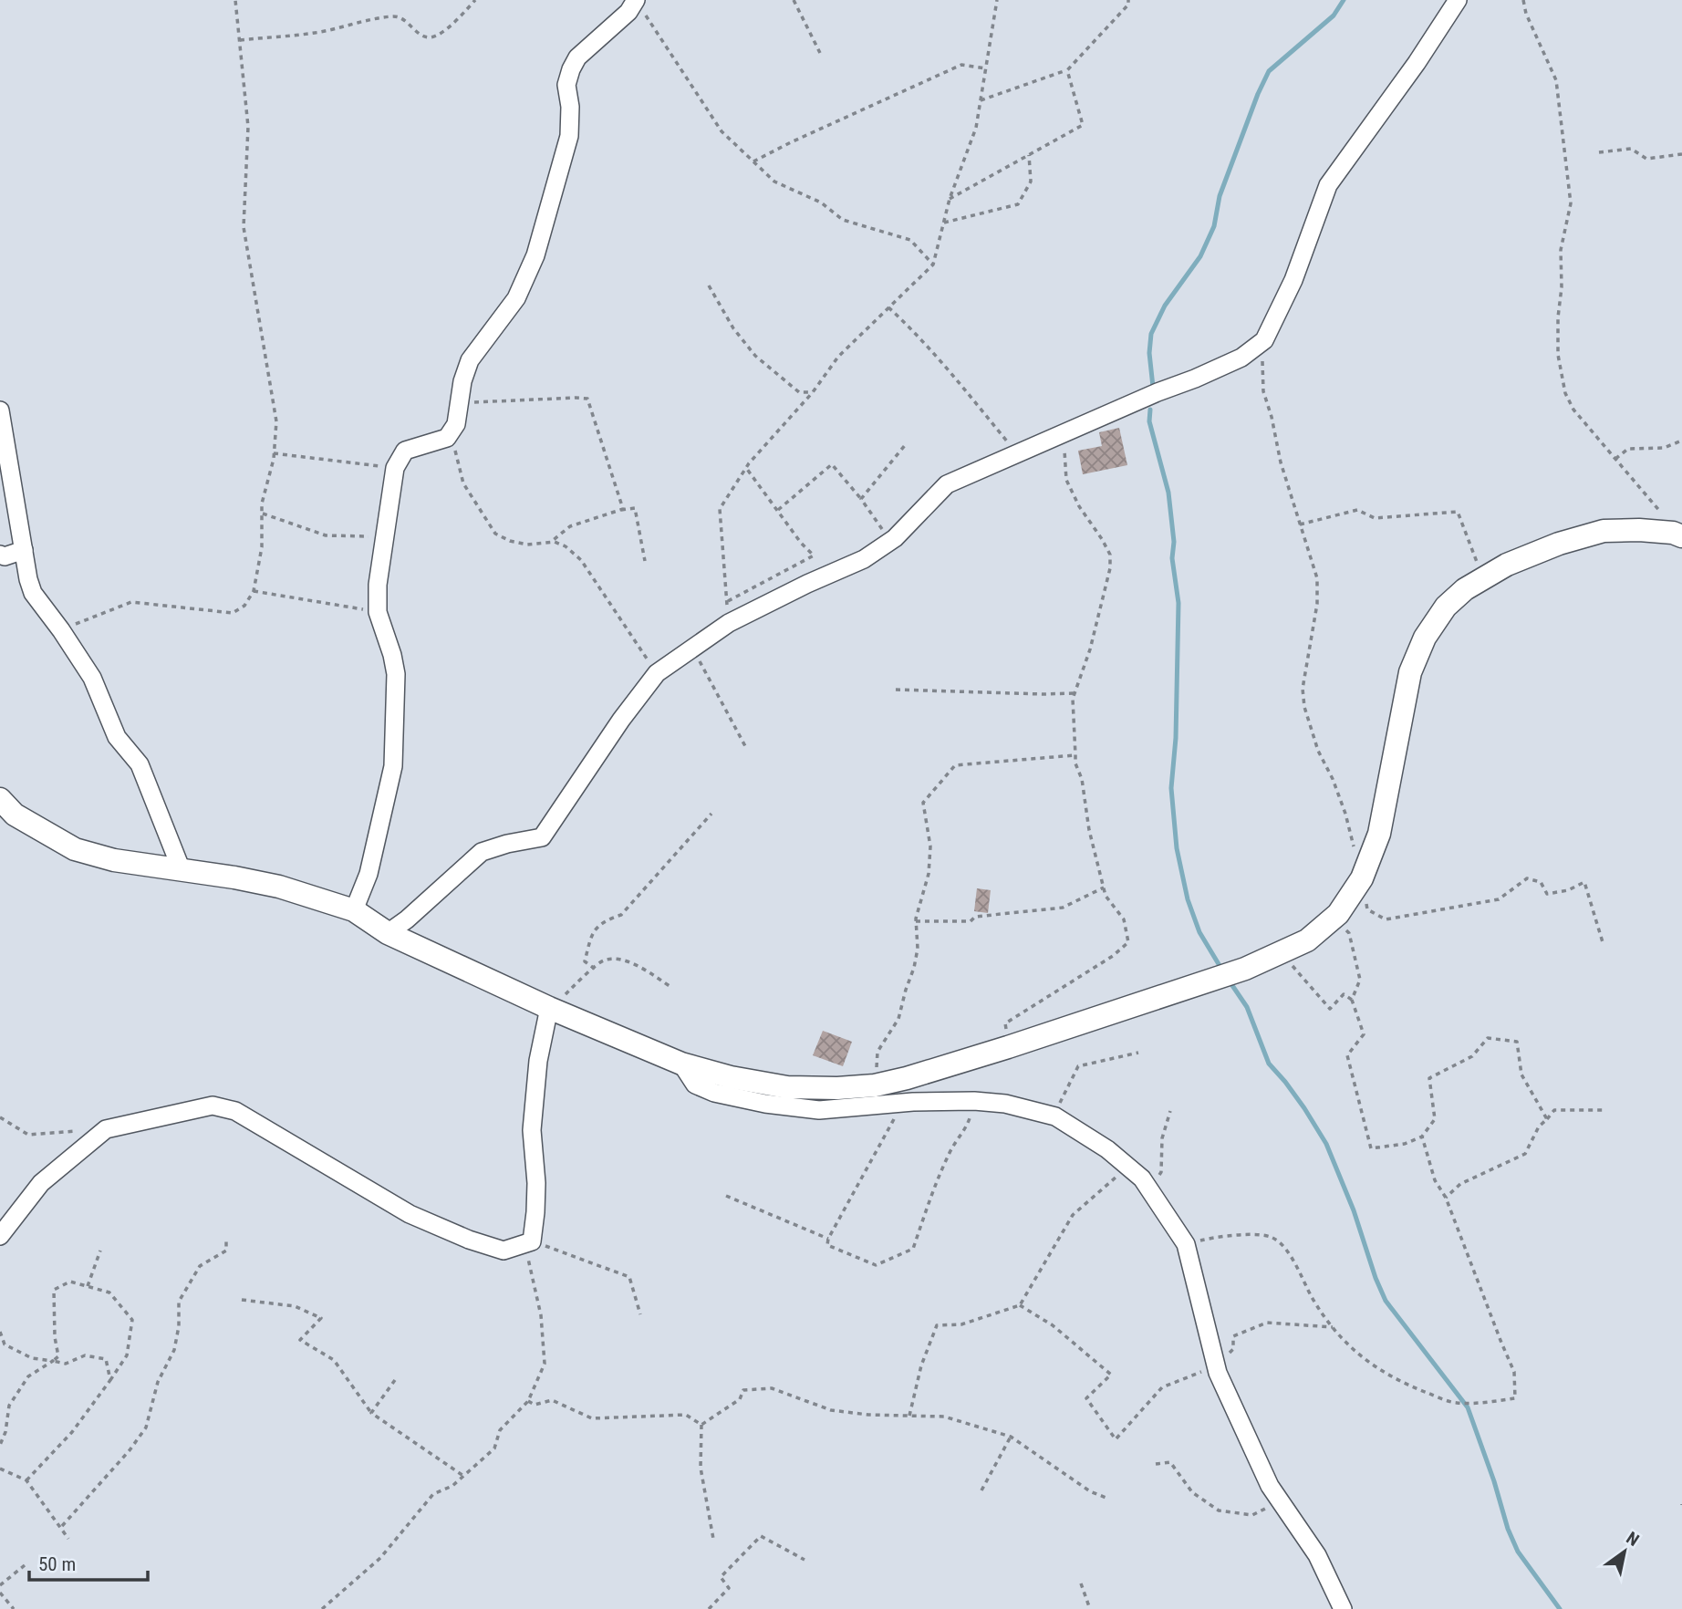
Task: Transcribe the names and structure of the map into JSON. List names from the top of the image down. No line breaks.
{"scale_bar":"50 m","north":"top right"}
